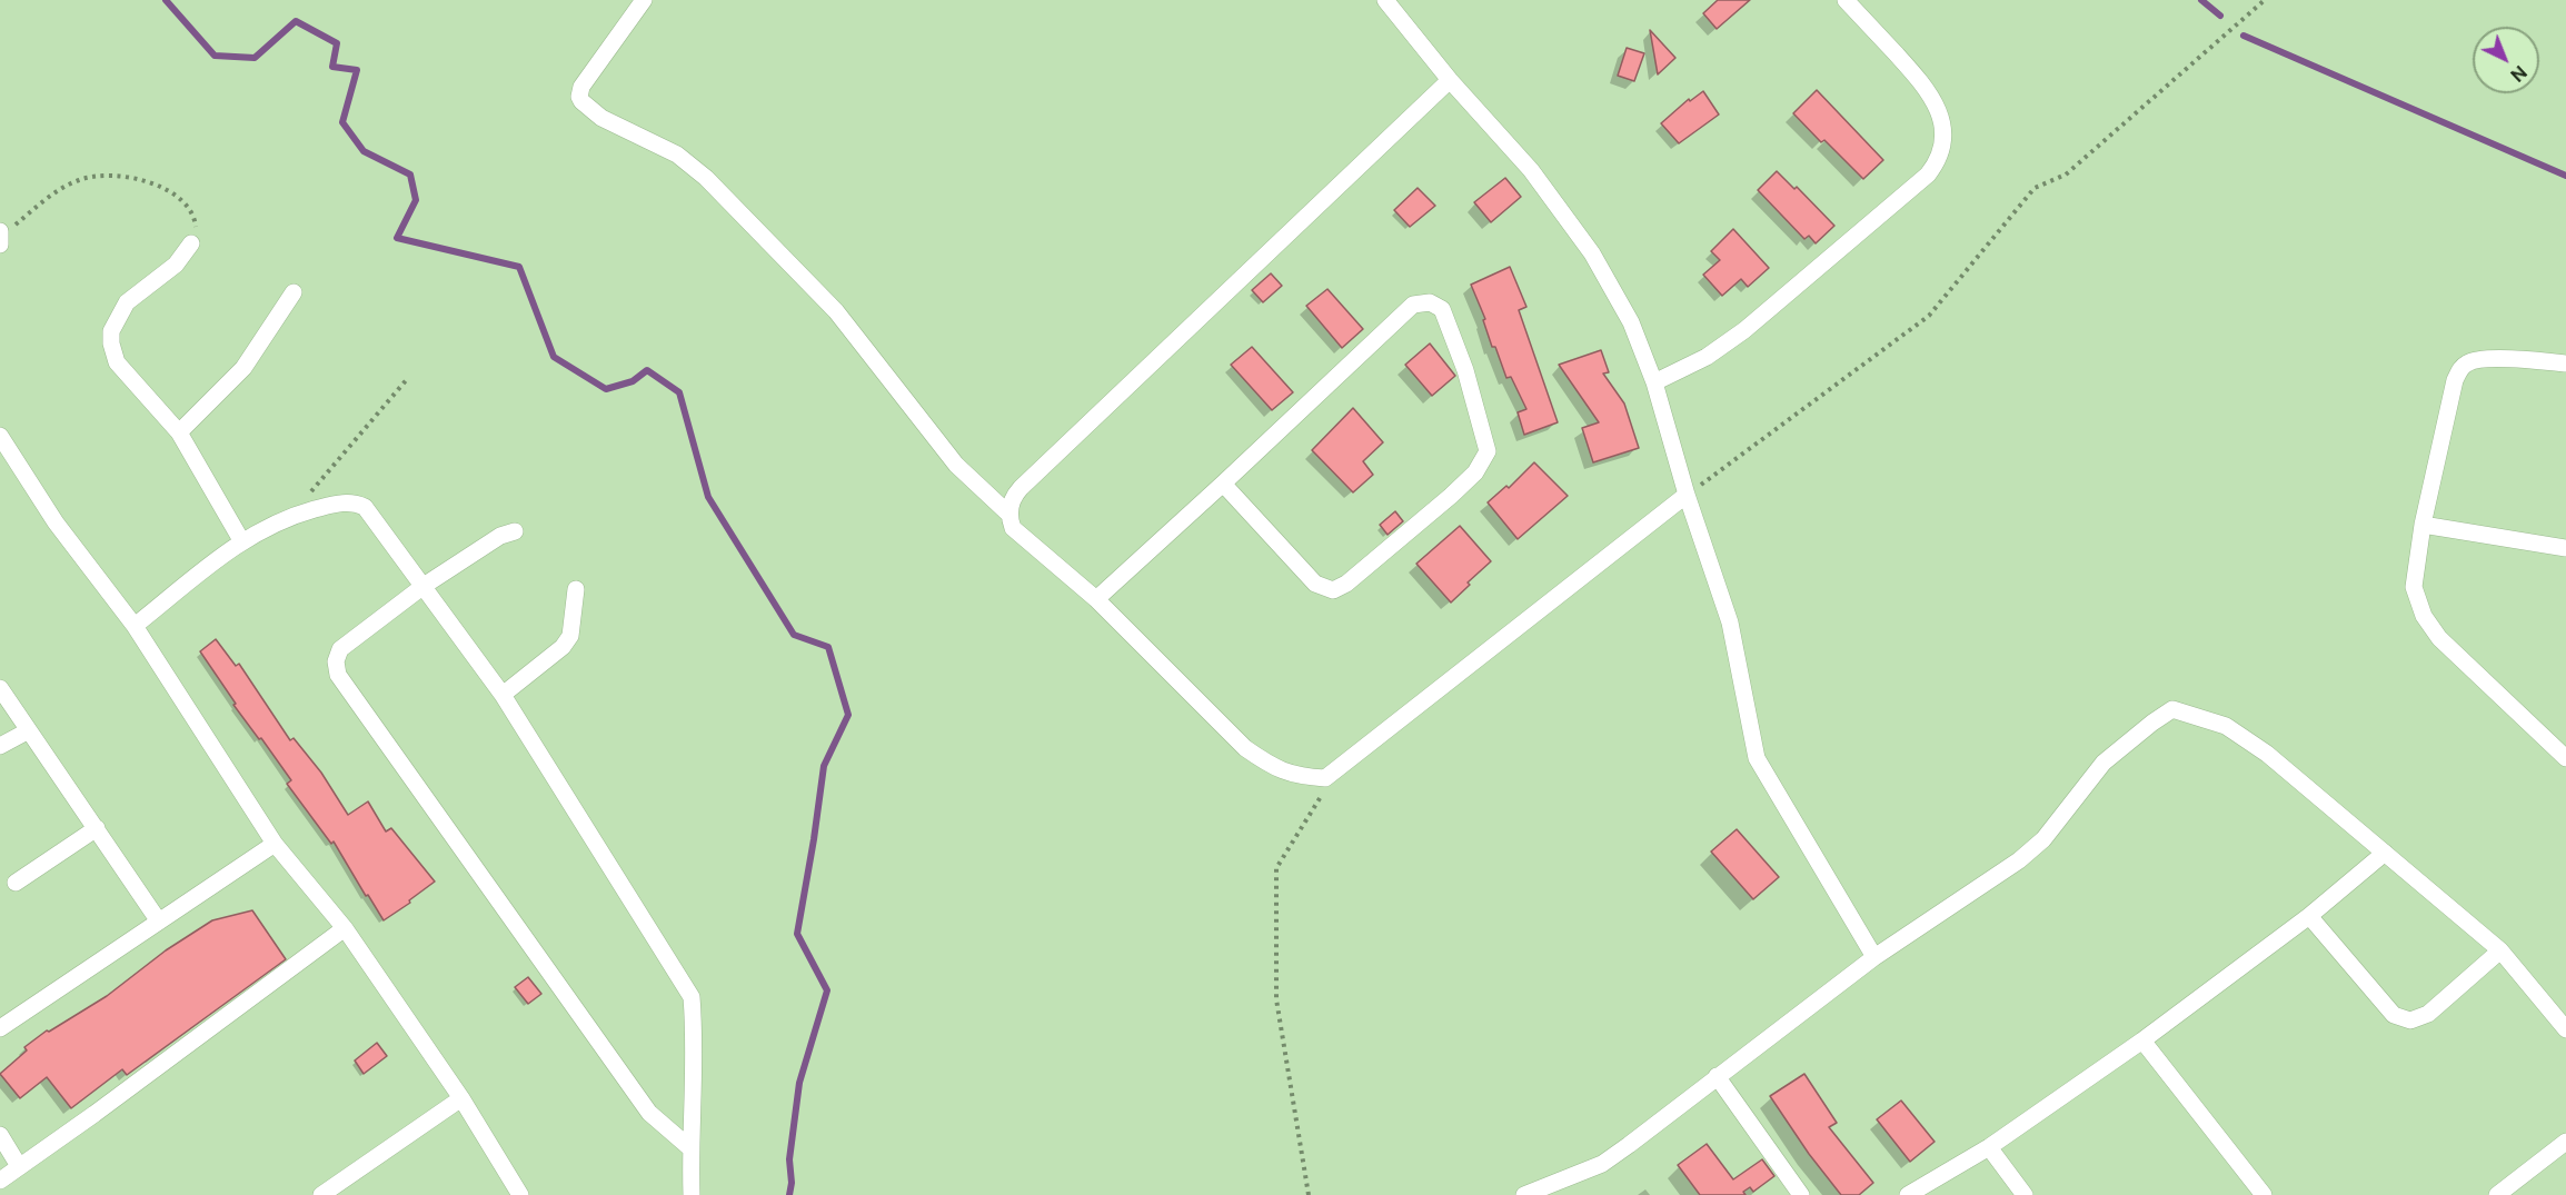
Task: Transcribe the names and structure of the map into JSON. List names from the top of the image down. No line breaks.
{"north":"bottom right"}
